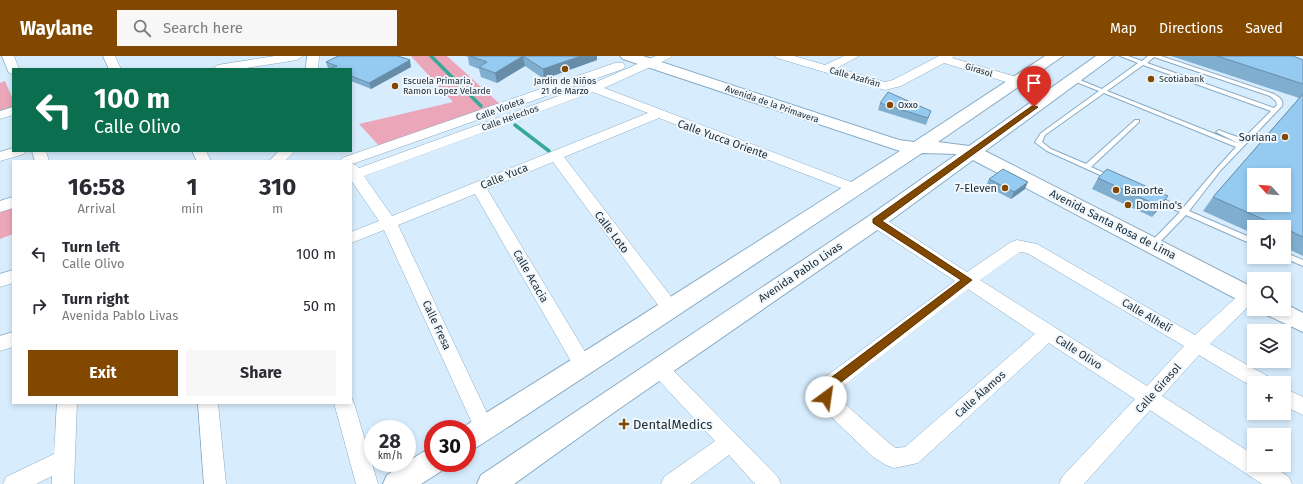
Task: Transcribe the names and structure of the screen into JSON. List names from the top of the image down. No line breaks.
{"streets":{"main road":["Avenida de la Primavera","Avenida Santa Rosa de Lima","Avenida Pablo Livas"],"street":["Girasol","Calle Azafrán","Calle Violeta","Calle Helechos","Calle Yucca Oriente","Calle Yuca","Calle Loto","Calle Acacia","Calle Alhelí","Calle Fresa","Calle Olivo","Calle Girasol","Calle Álamos"]},"crossings":[["Girasol","Calle Azafrán"],["Avenida de la Primavera","Calle Violeta"],["Avenida de la Primavera","Calle Helechos"],["Avenida de la Primavera","Avenida Santa Rosa de Lima"],["Avenida de la Primavera","Avenida Pablo Livas"],["Calle Violeta","Calle Helechos"],["Calle Helechos","Calle Yucca Oriente"],["Calle Yucca Oriente","Calle Yuca"],["Calle Yuca","Calle Loto"],["Calle Yuca","Calle Acacia"],["Calle Yuca","Calle Fresa"],["Avenida Santa Rosa de Lima","Avenida Pablo Livas"],["Avenida Pablo Livas","Calle Olivo"],["Calle Alhelí","Calle Olivo"],["Calle Alhelí","Calle Girasol"],["Calle Alhelí","Calle Álamos"],["Calle Olivo","Calle Girasol"],["Calle Olivo","Calle Álamos"]],"places":{"other":["Jardin de Niños 21 de Marzo","Scotiabank","Escuela Primaria, Ramon Lopez Velarde","Oxxo","Soriana","7-Eleven","Banorte","Domino's"],"health":["DentalMedics"]},"north":"top left","page":{"header":"Waylane","search":"Search here","nav":["Map","Directions","Saved"],"turn":["100 m","Calle Olivo"],"eta":["16:58","Arrival","1","min","310","m"],"map_buttons":["+","−"],"list":[{"name":"Turn left","note":"Calle Olivo","value":"100 m"},{"name":"Turn right","note":"Avenida Pablo Livas","value":"50 m"}],"buttons":["Exit","Share"],"speed":"28 km/h","limit":"30"}}
